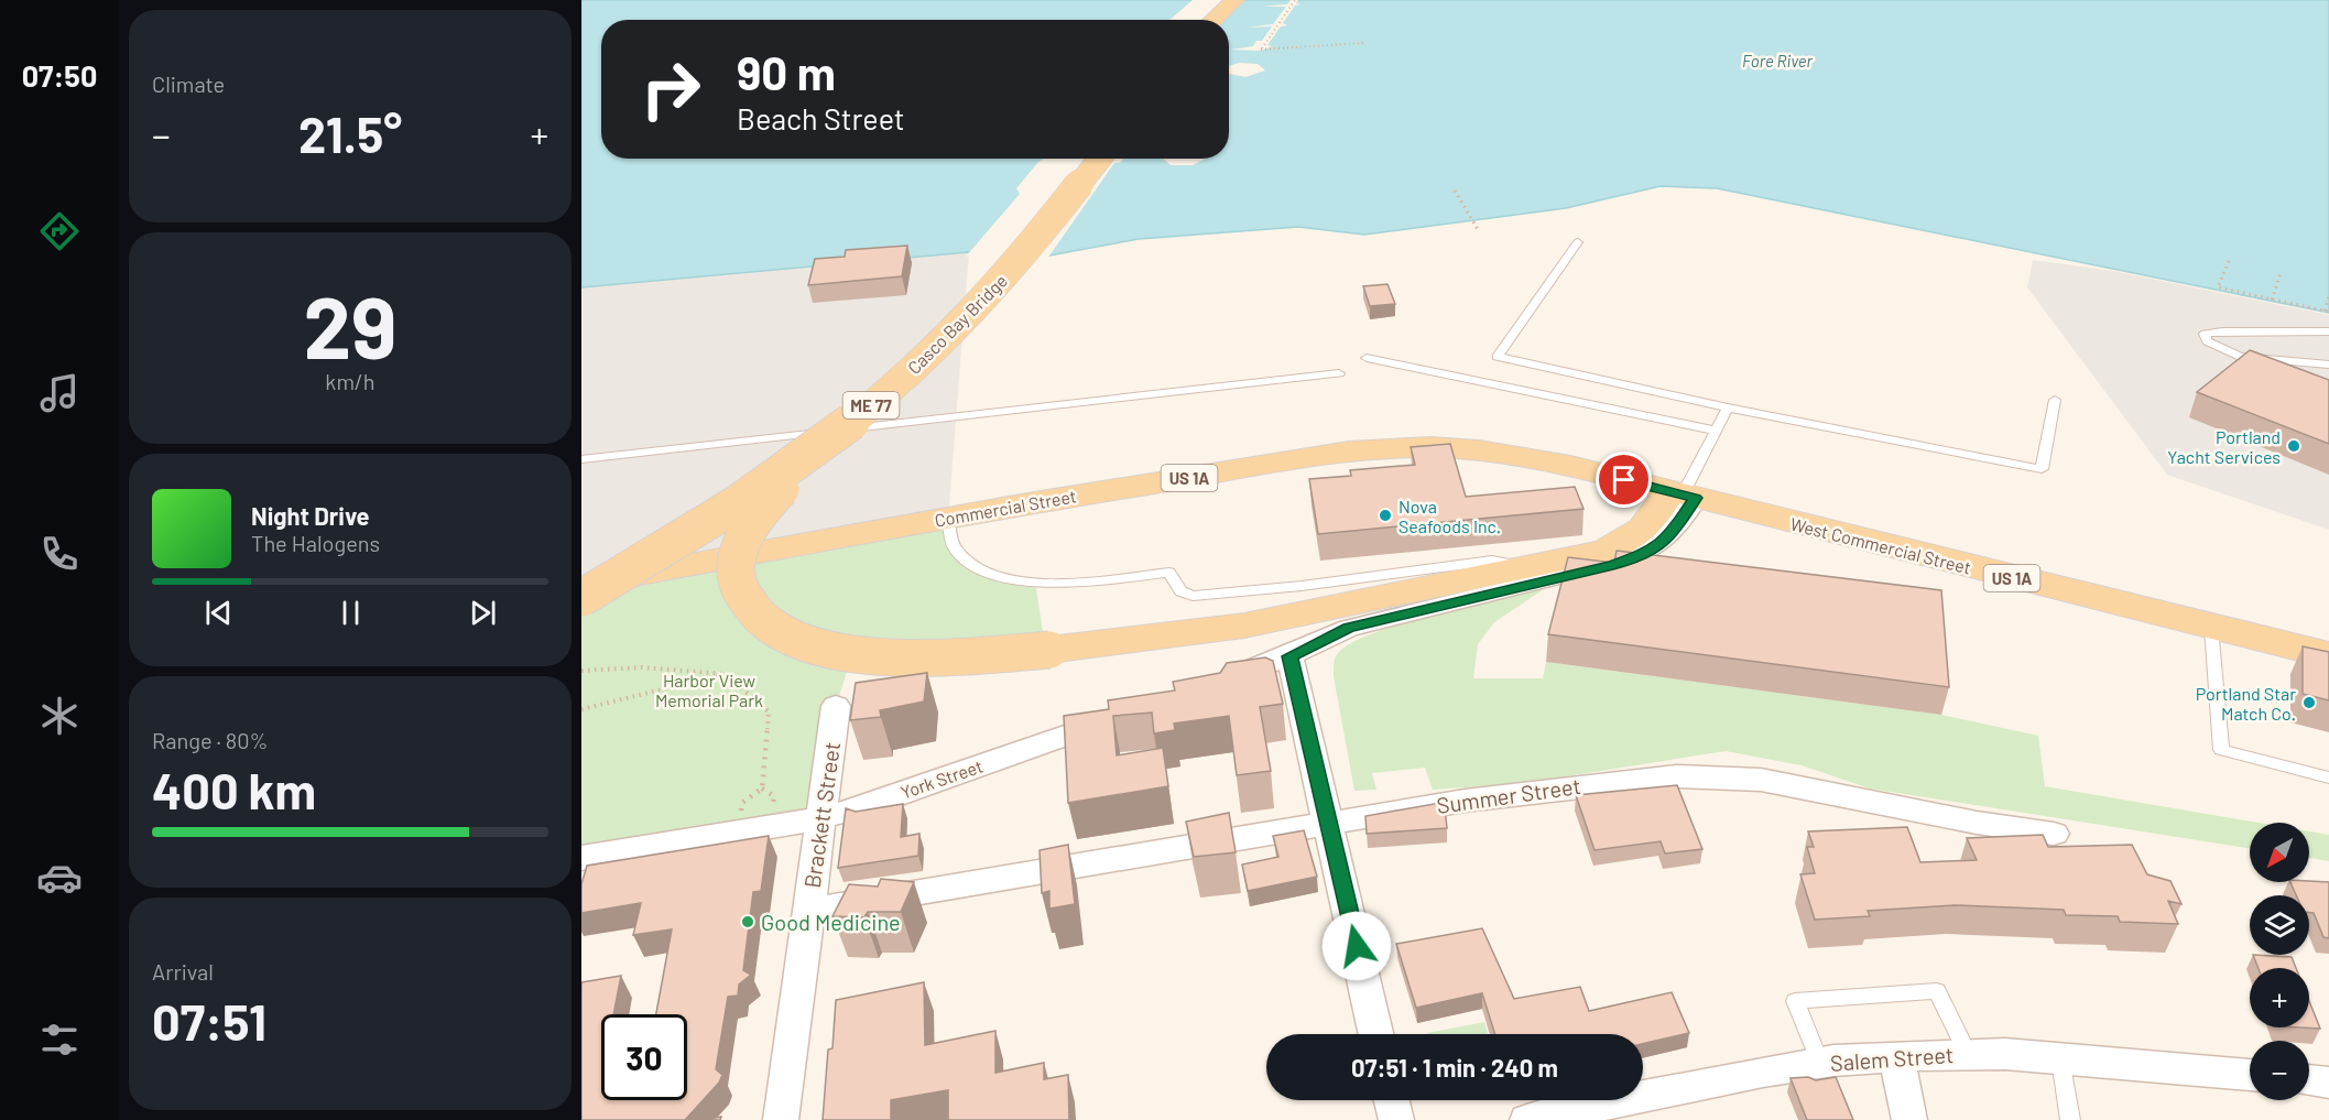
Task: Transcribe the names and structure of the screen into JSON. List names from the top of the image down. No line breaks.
{"streets":{"main road":["Casco Bay Bridge","ME 77","US 1A","Commercial Street","West Commercial Street"],"street":["York Street","Summer Street","Brackett Street","Salem Street"]},"crossings":[["Commercial Street","West Commercial Street"],["York Street","Brackett Street"],["Summer Street","Brackett Street"]],"water":["Fore River"],"parks":["Harbor View Memorial Park"],"places":["Portland Yacht Services","Nova Seafoods Inc.","Portland Star Match Co.","Good Medicine"],"north":"bottom left","page":{"tabs":"07:50","tile":["Climate",["29","km/h"],["Range · 80%","400 km"],["Arrival","07:51"]],"turn":["90 m","Beach Street"],"heat":["−","21.5°","+"],"song":["Night Drive","The Halogens"],"map_buttons":["+","−"],"limit":"30","trip":"07:51 · 1 min · 240 m"}}
